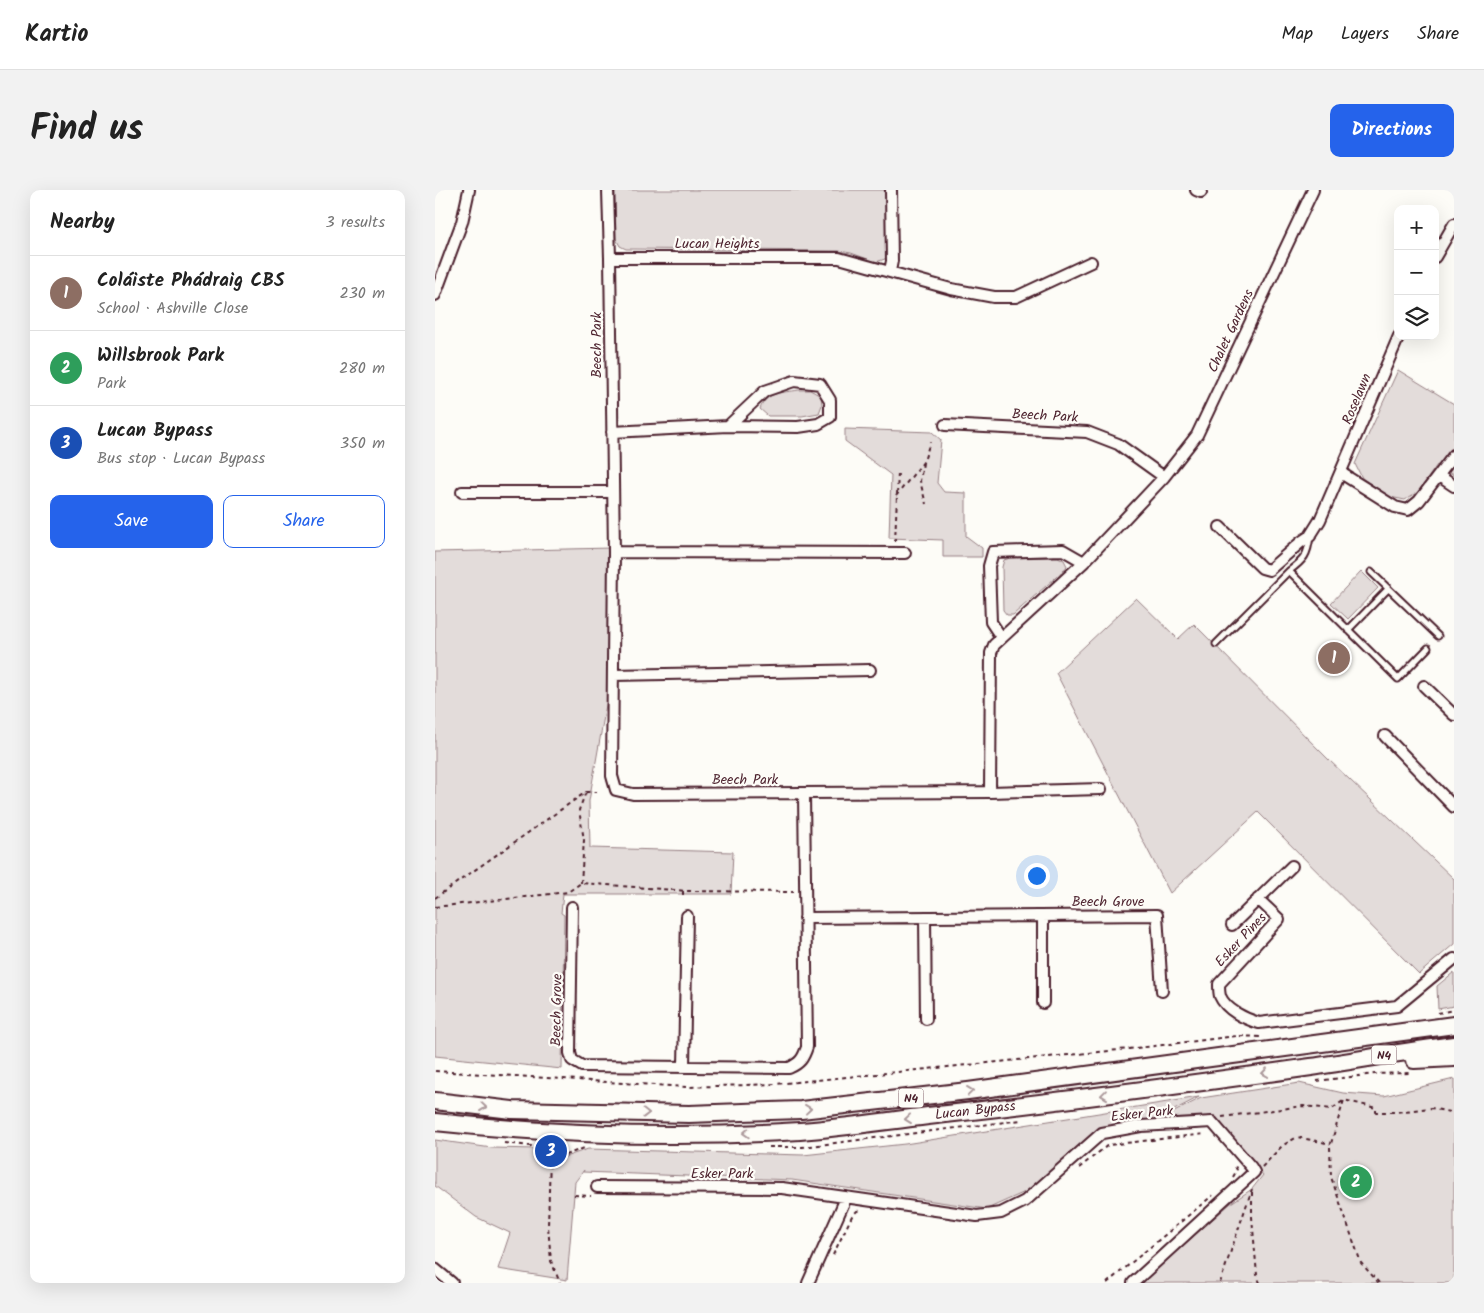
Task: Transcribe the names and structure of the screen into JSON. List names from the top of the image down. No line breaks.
{"streets":{"highway":["N4","Lucan Bypass"],"street":["Lucan Heights","Chalet Gardens","Beech Park","Roselawn","Beech Grove","Esker Pines","Esker Park"]},"crossings":[["Lucan Heights","Beech Park"],["Chalet Gardens","Beech Park"],["Beech Park","Beech Grove"]],"page":{"header":"Kartio","nav":["Map","Layers","Share"],"title":"Find us","buttons":["Directions",["Save","Share"]],"heading":["Nearby","3 results"],"map_buttons":["+","−"],"list":[{"mark":"1","name":"Coláiste Phádraig CBS","note":"School · Ashville Close","value":"230 m"},{"mark":"2","name":"Willsbrook Park","note":"Park","value":"280 m"},{"mark":"3","name":"Lucan Bypass","note":"Bus stop · Lucan Bypass","value":"350 m"}],"pins":["1","3","2"]}}
